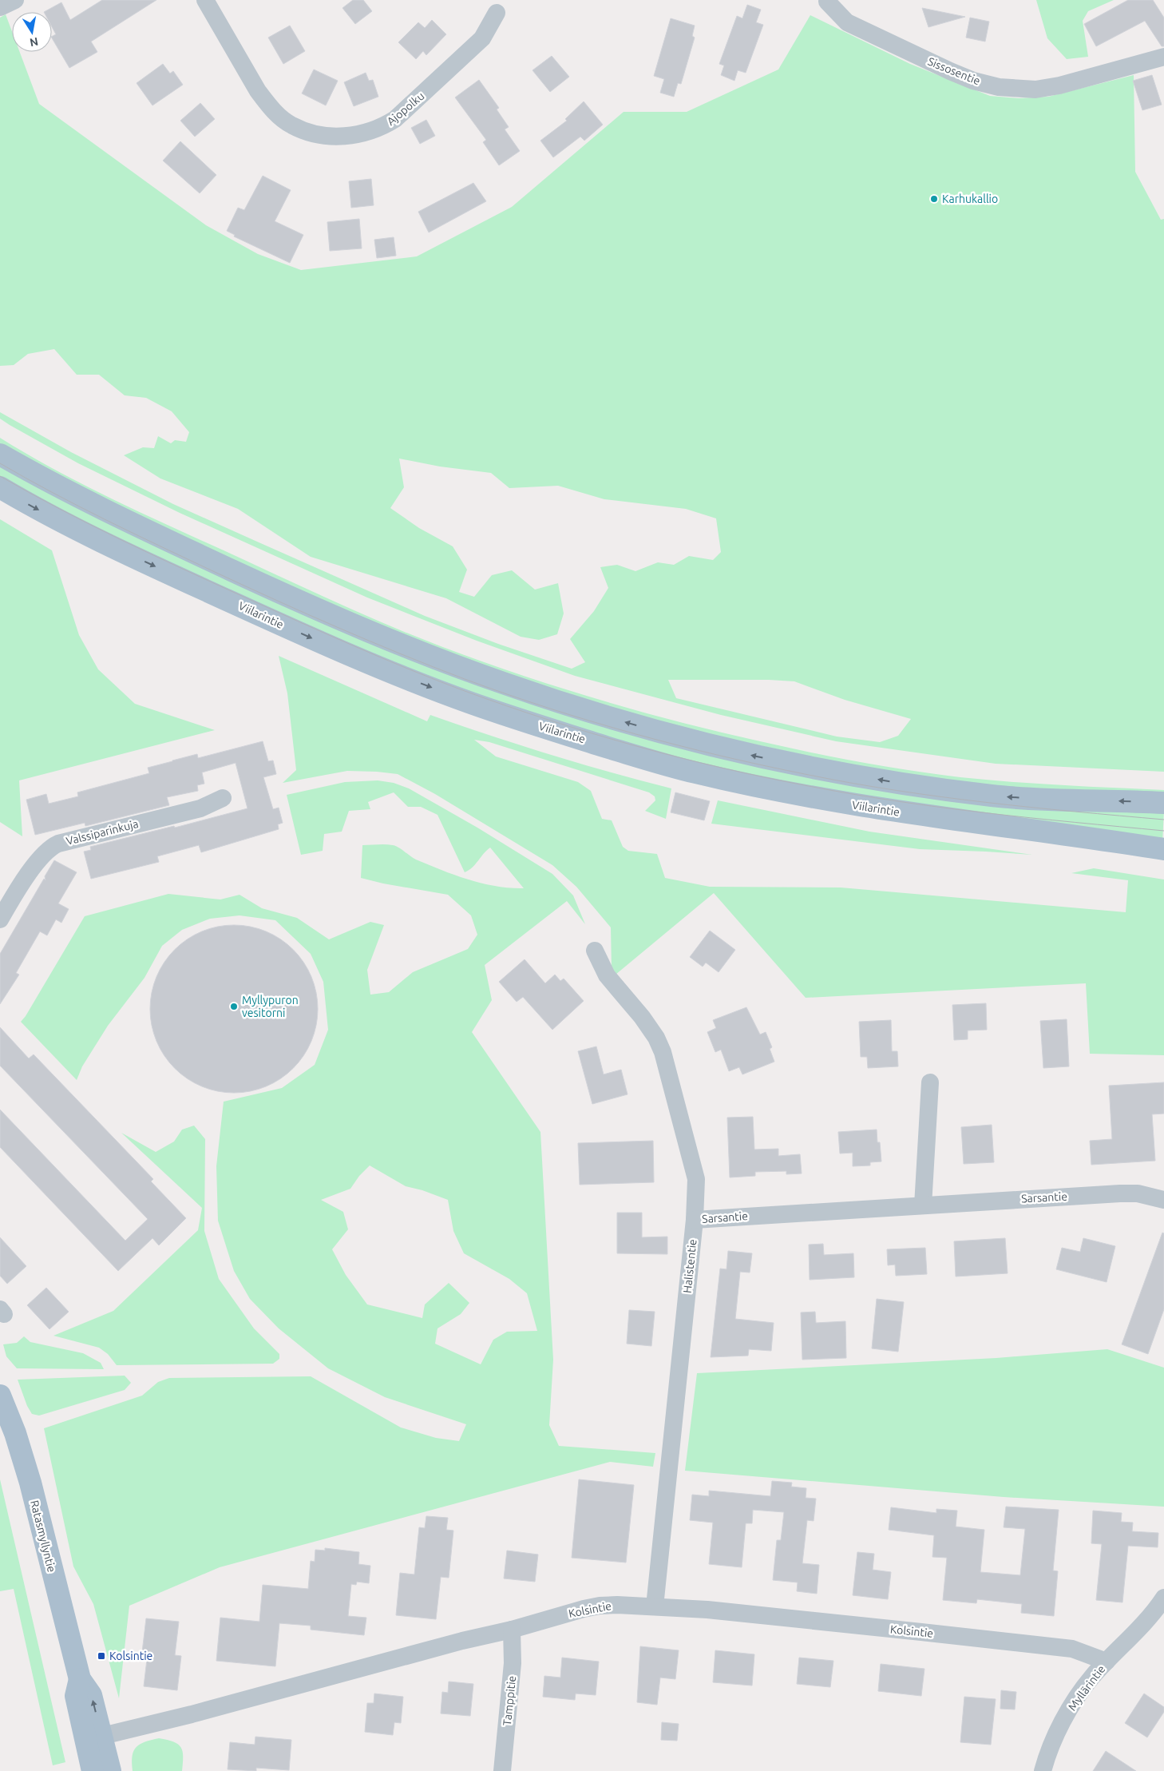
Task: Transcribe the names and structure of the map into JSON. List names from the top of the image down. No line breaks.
{"streets":{"main road":["Viilarintie","Ratasmyllyntie"],"street":["Sissosentie","Ajopolku","Valssiparinkuja","Sarsantie","Halistentie","Kolsintie","Myllärintie","Tamppitie"]},"crossings":[["Sarsantie","Halistentie"],["Halistentie","Kolsintie"],["Ratasmyllyntie","Kolsintie"],["Kolsintie","Myllärintie"],["Kolsintie","Tamppitie"]],"places":{"other":["Karhukallio","Myllypuron vesitorni"],"transit":["Kolsintie"]},"north":"bottom"}
